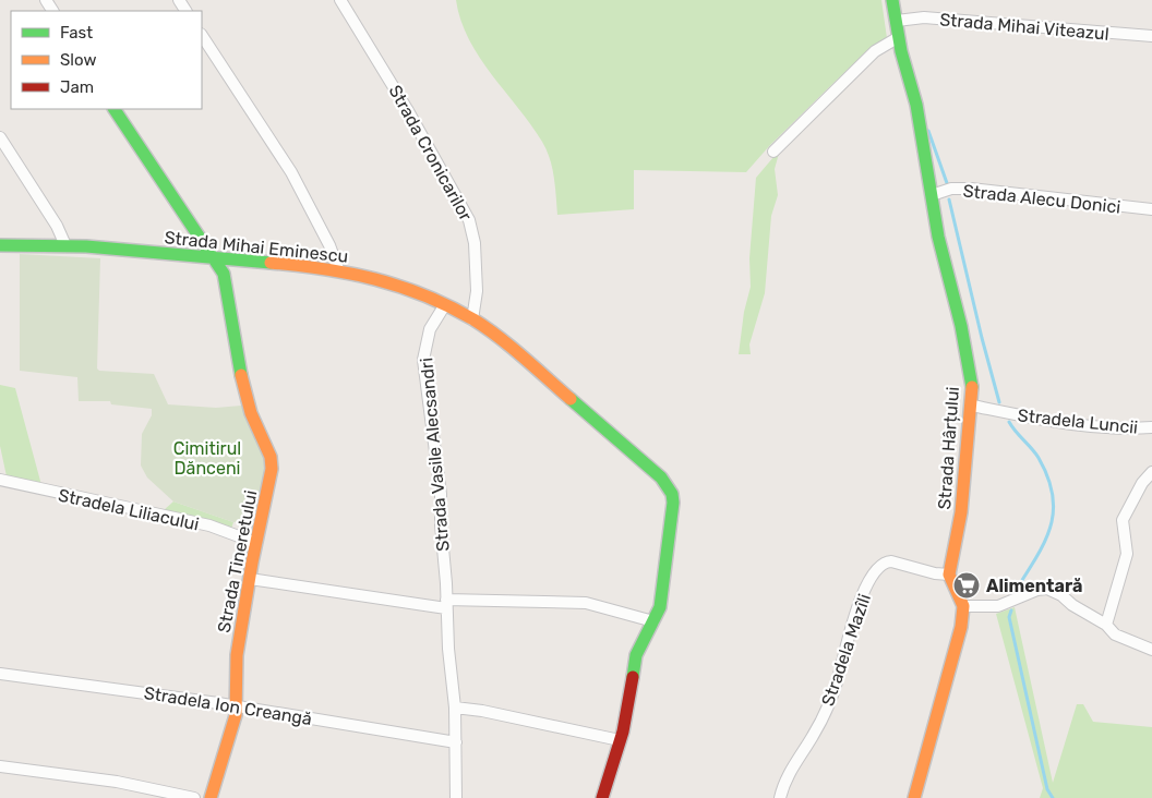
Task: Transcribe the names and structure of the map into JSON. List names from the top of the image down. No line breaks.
{"streets":{"street":["Strada Mihai Viteazul","Strada Cronicarilor","Strada Alecu Donici","Strada Mihai Eminescu","Stradela Luncii","Strada Hârțului","Strada Vasile Alecsandri","Stradela Liliacului","Strada Tineretului","Stradela Mazîli","Stradela Ion Creangă"]},"crossings":[["Strada Mihai Viteazul","Strada Hârțului"],["Strada Cronicarilor","Strada Mihai Eminescu"],["Strada Alecu Donici","Strada Hârțului"],["Strada Mihai Eminescu","Strada Vasile Alecsandri"],["Strada Mihai Eminescu","Strada Tineretului"],["Stradela Luncii","Strada Hârțului"],["Strada Hârțului","Stradela Mazîli"],["Strada Vasile Alecsandri","Stradela Ion Creangă"],["Stradela Liliacului","Strada Tineretului"],["Strada Tineretului","Stradela Ion Creangă"]],"parks":["Cimitirul Dănceni"],"places":{"supermarket":["Alimentară"]},"legend":["Fast","Slow","Jam"]}
